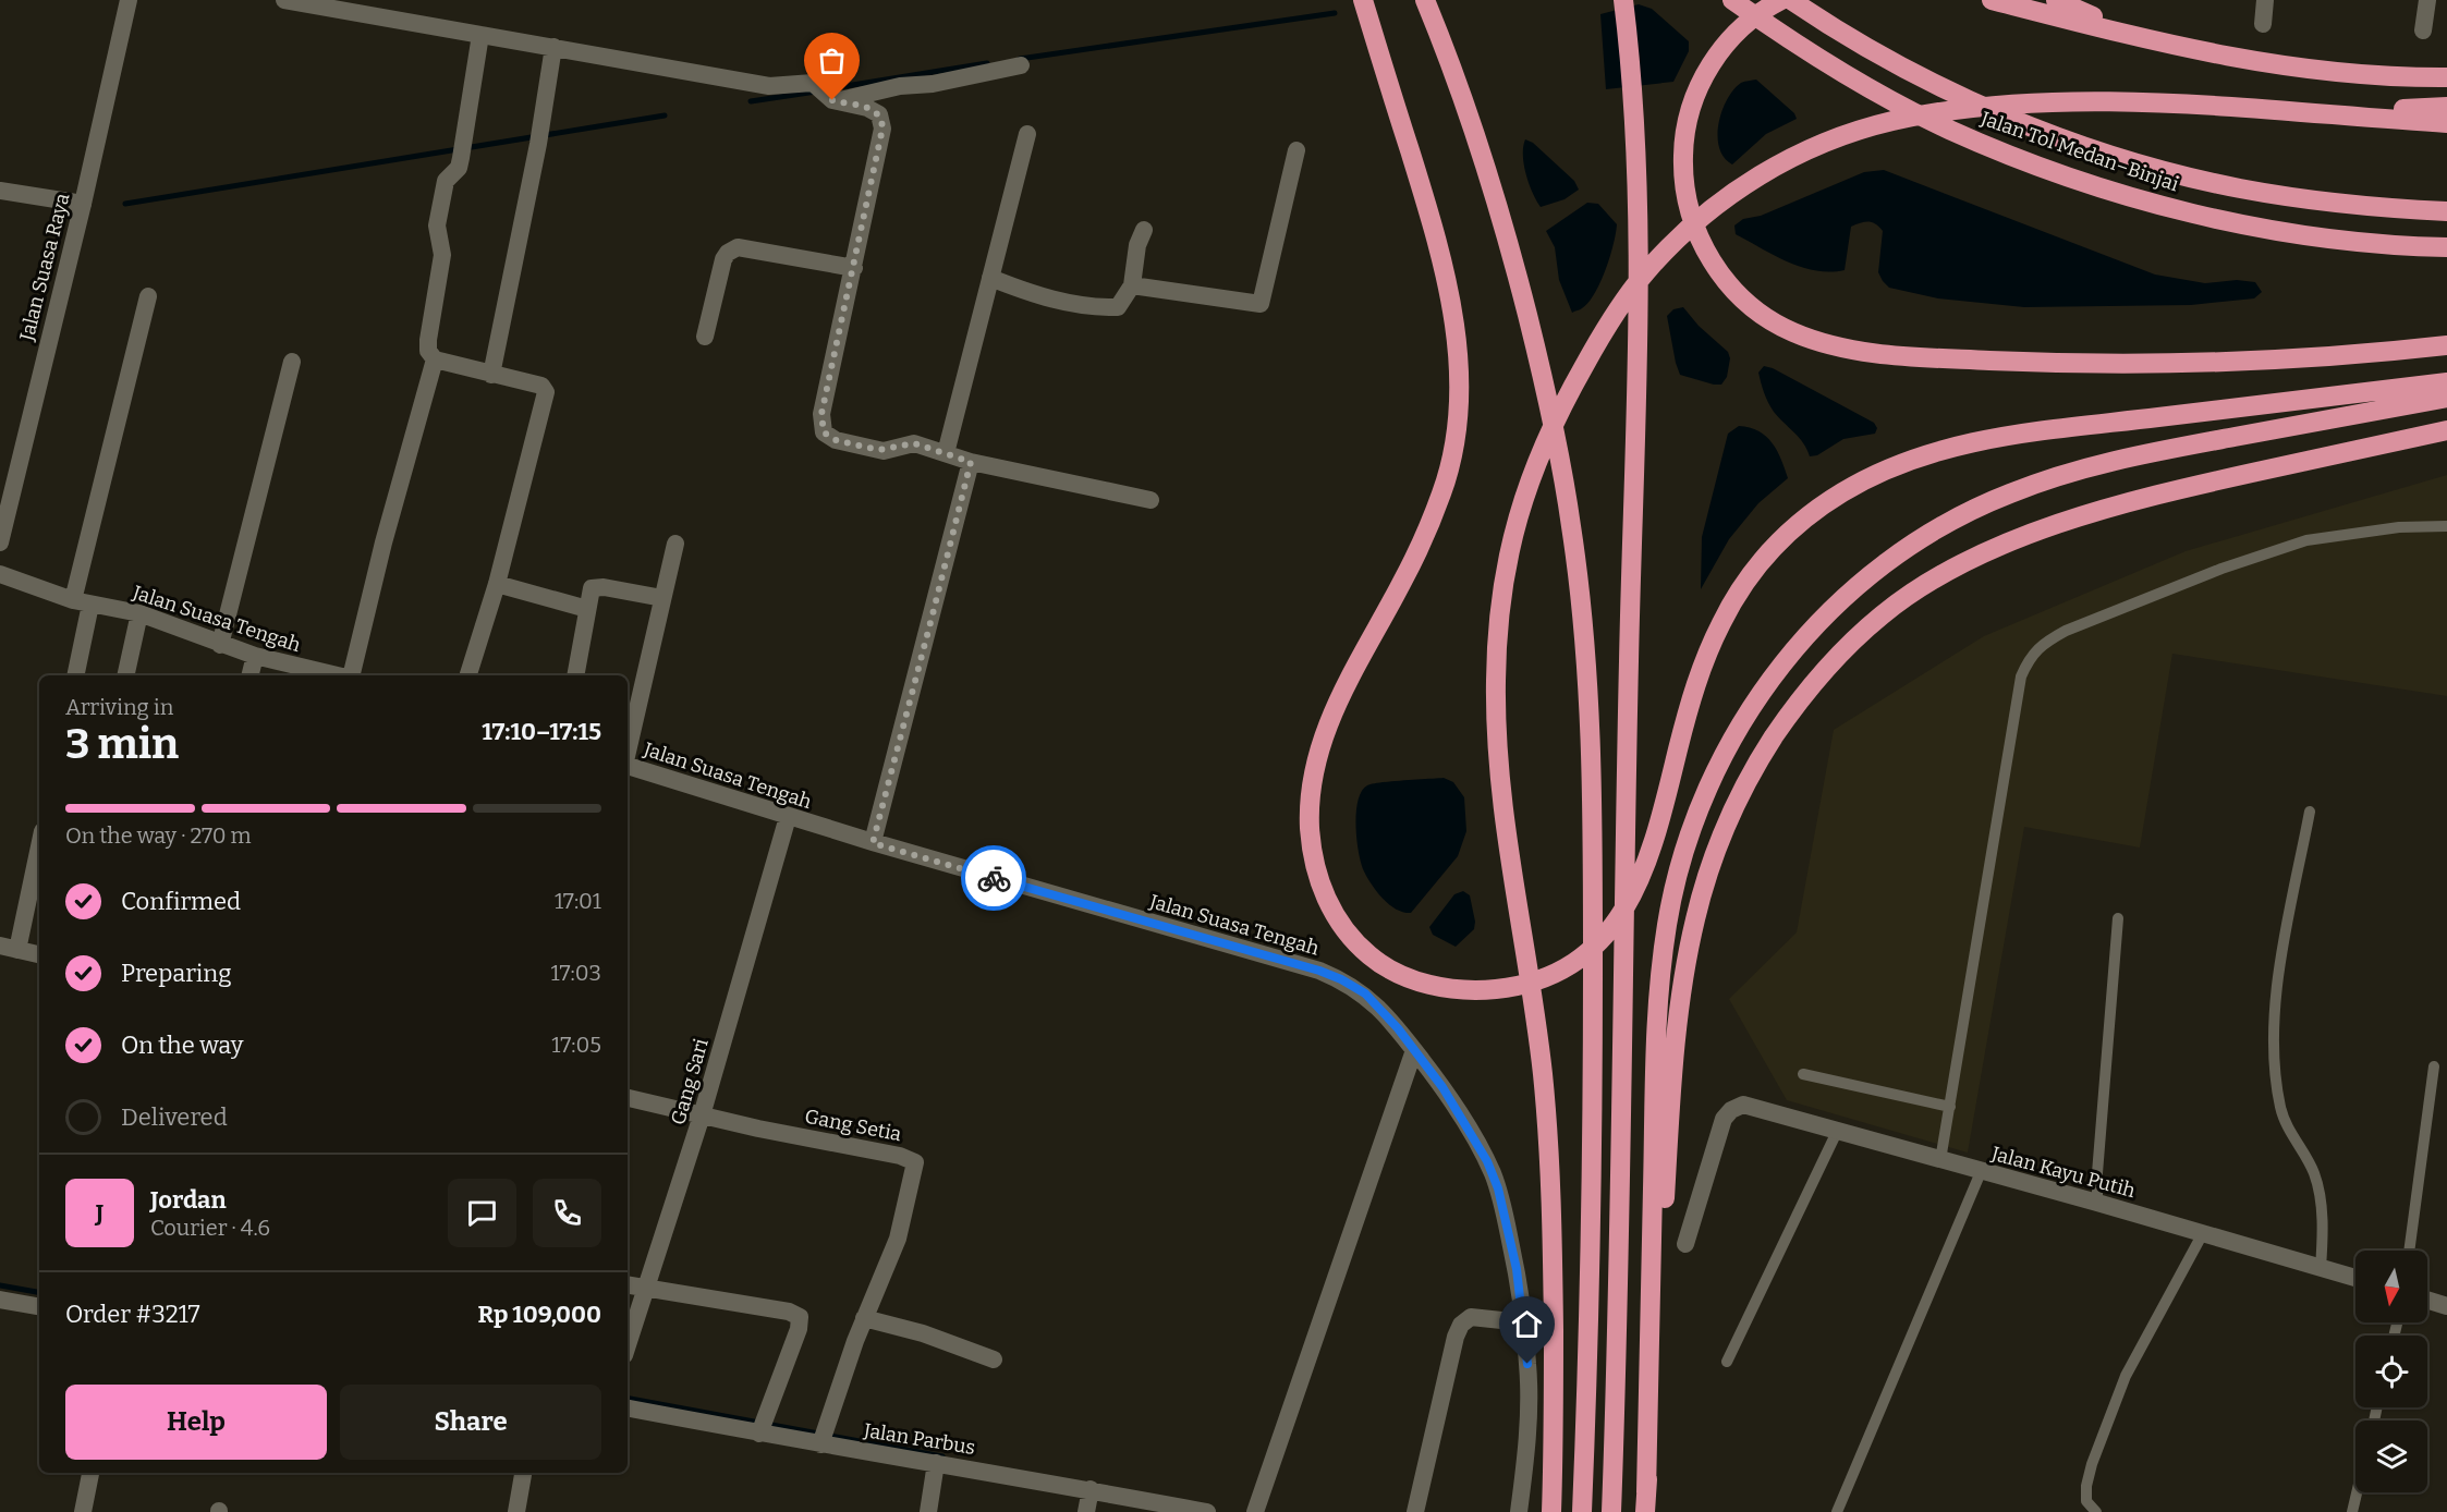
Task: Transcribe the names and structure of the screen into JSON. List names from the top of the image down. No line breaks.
{"streets":{"highway":["Jalan Tol Medan–Binjai"],"street":["Jalan Suasa Raya","Jalan Suasa Tengah","Gang Sari","Gang Setia","Jalan Kayu Putih","Jalan Parbus"]},"crossings":[["Jalan Suasa Tengah","Gang Sari"],["Gang Sari","Gang Setia"],["Gang Setia","Jalan Parbus"]],"north":"bottom","page":{"heading":["3 min","Arriving in","17:10–17:15"],"panel":["Jordan","Courier · 4.6","Order #3217","Rp 109,000"],"bar":"On the way · 270 m","list":[["Confirmed","17:01"],["Preparing","17:03"],["On the way","17:05"],"Delivered"],"round":"J","buttons":["Help","Share"]}}
